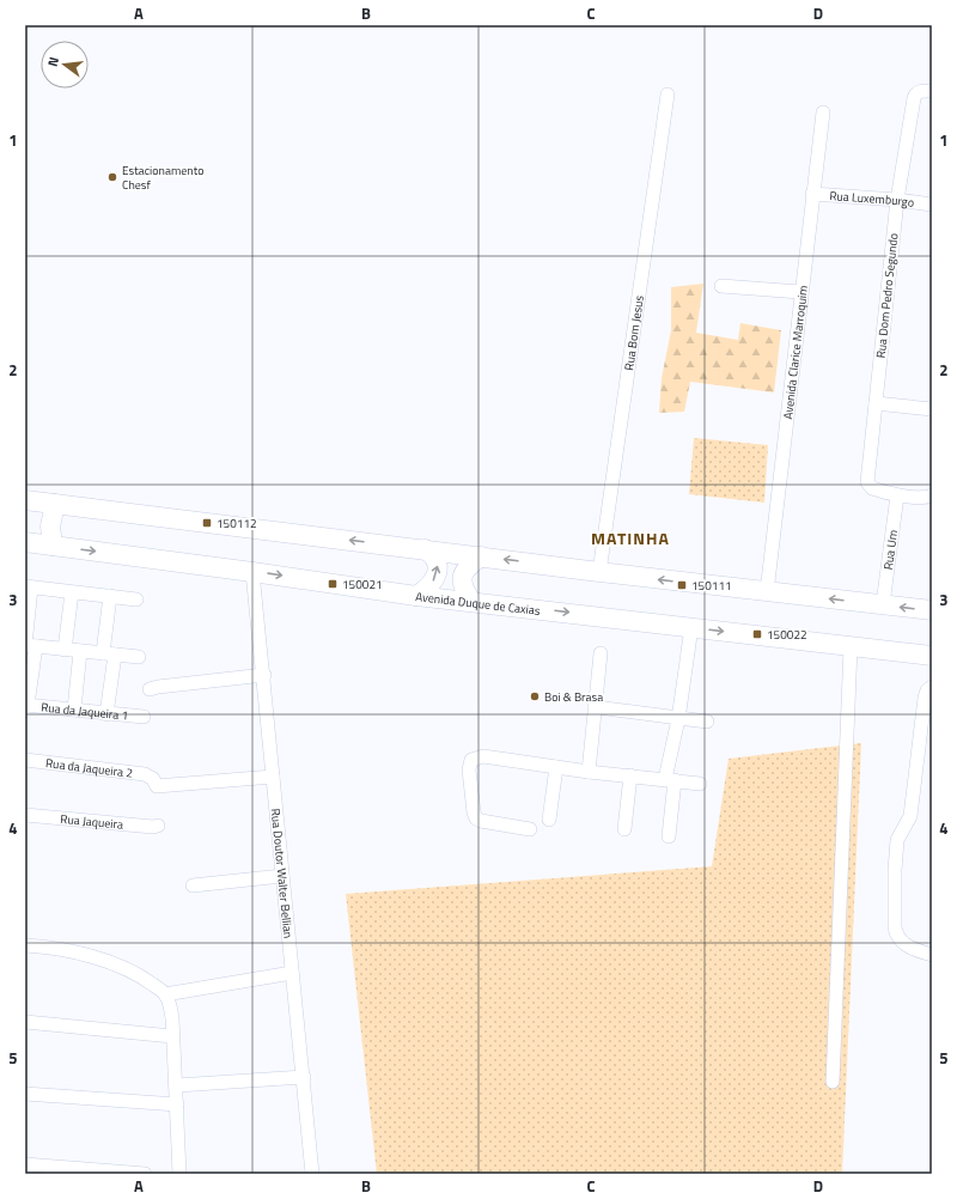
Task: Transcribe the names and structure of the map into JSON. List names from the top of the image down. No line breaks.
{"streets":{"highway":["Avenida Duque de Caxias"],"street":["Rua Luxemburgo","Rua Dom Pedro Segundo","Rua Bom Jesus","Avenida Clarice Marroquim","Rua Um","Rua da Jaqueira 1","Rua da Jaqueira 2","Rua Jaqueira","Rua Doutor Walter Bellian"]},"crossings":[["Rua Luxemburgo","Rua Dom Pedro Segundo"],["Rua Luxemburgo","Avenida Clarice Marroquim"],["Rua Dom Pedro Segundo","Rua Um"],["Avenida Duque de Caxias","Rua Doutor Walter Bellian"],["Rua da Jaqueira 2","Rua Doutor Walter Bellian"]],"districts":["MATINHA"],"places":{"other":["Estacionamento Chesf","Boi & Brasa"],"transit":["150112","150021","150111","150022"]},"north":"left","grid":{"columns":["A","B","C","D"],"rows":["1","2","3","4","5"]}}
